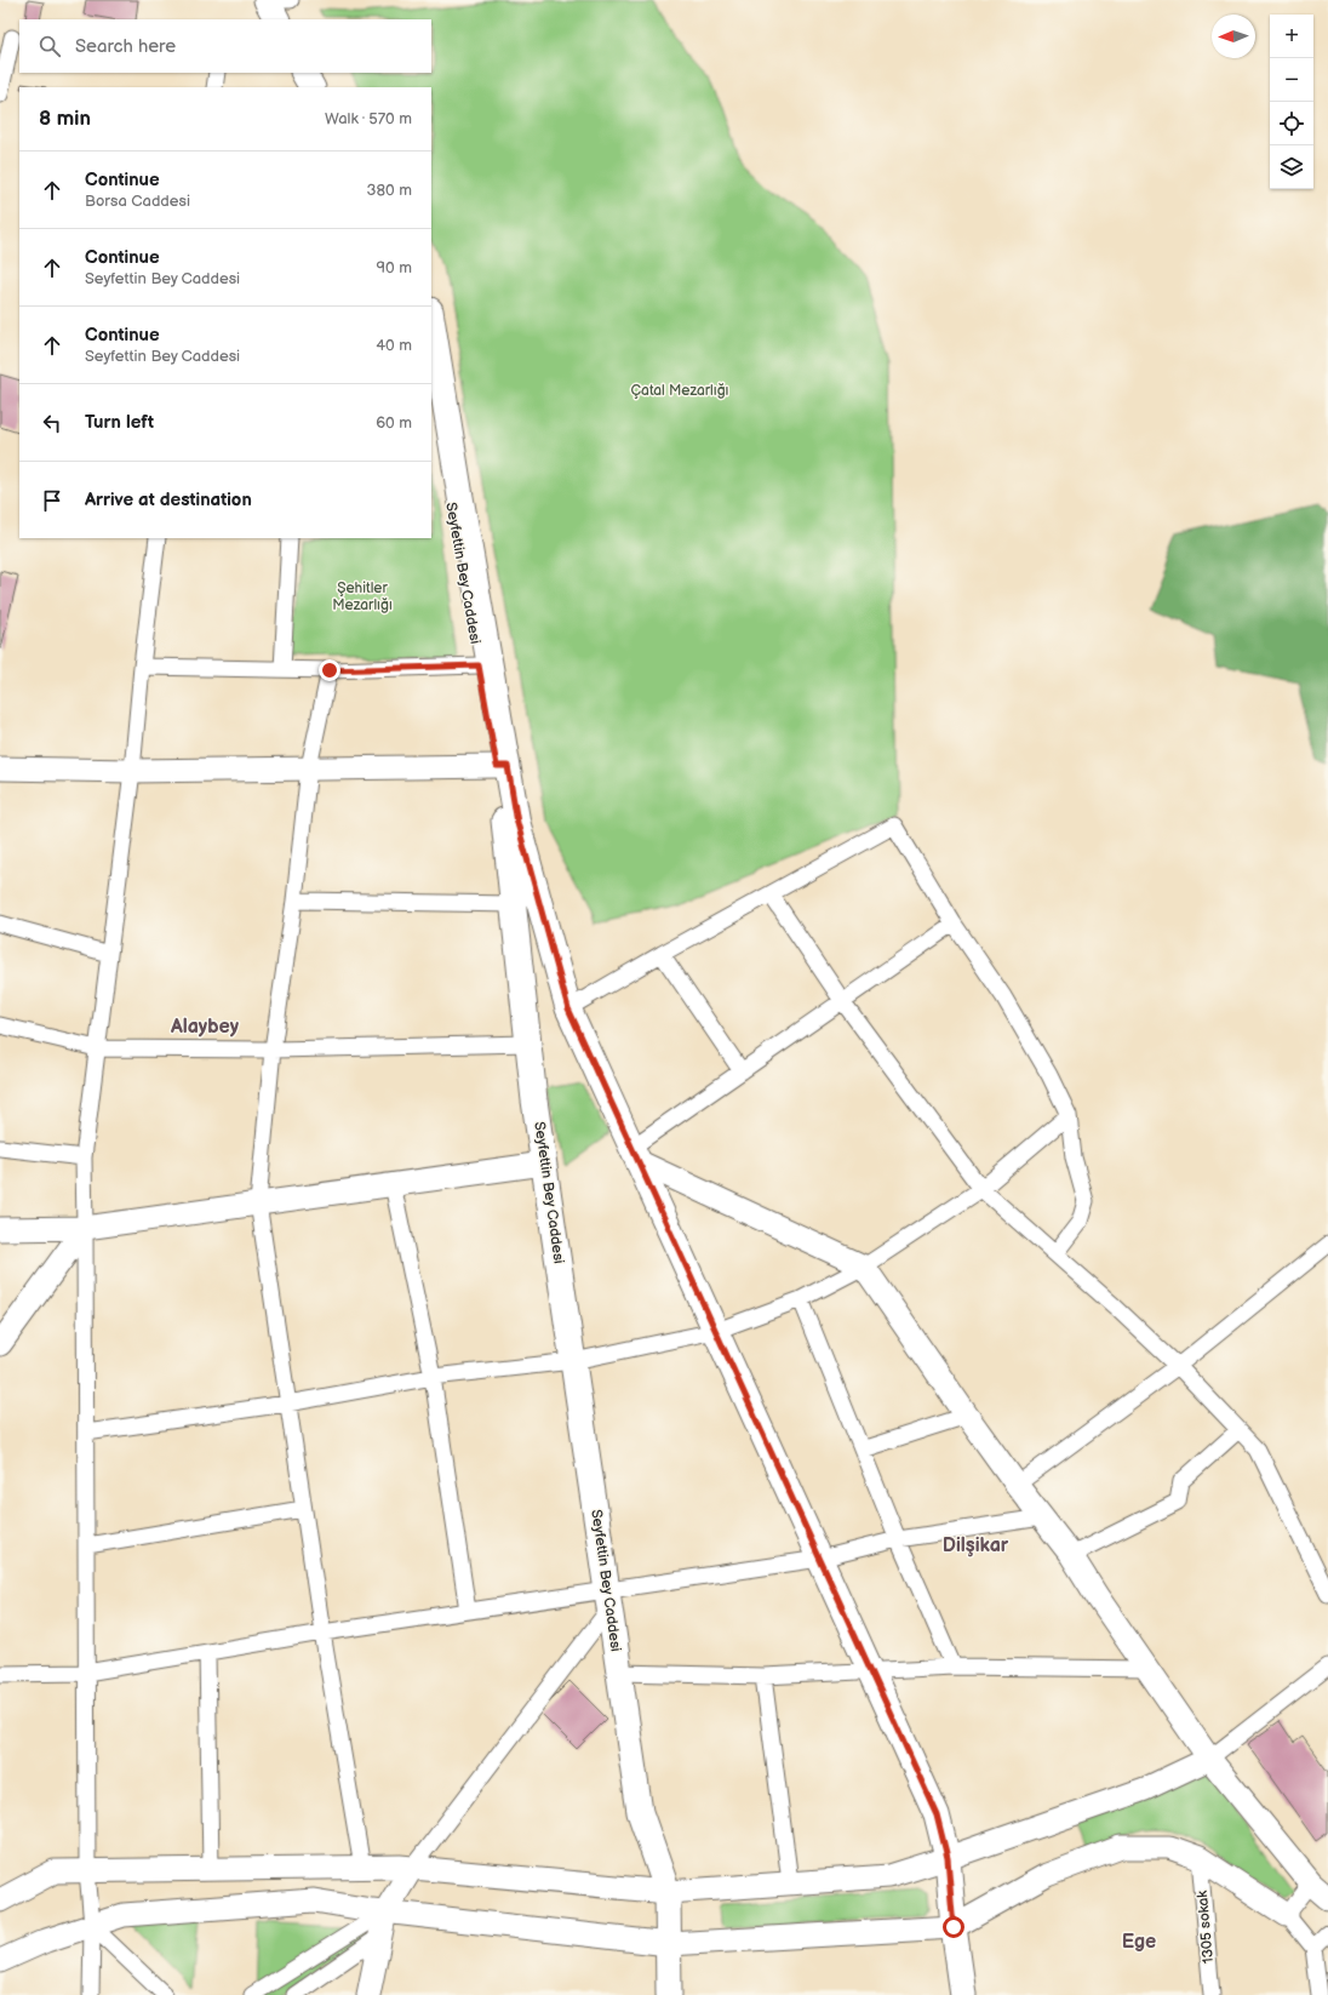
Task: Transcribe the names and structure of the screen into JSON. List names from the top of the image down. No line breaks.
{"streets":{"main road":["Seyfettin Bey Caddesi"],"street":["1305 sokak"]},"districts":["Alaybey","Dilşikar","Ege"],"parks":["Çatal Mezarlığı","Şehitler Mezarlığı"],"north":"left","page":{"map_buttons":["+","−"],"search":"Search here","heading":["8 min","Walk · 570 m"],"list":[["Continue","Borsa Caddesi","380 m"],["Continue","Seyfettin Bey Caddesi","90 m"],["Continue","Seyfettin Bey Caddesi","40 m"],["Turn left","60 m"],"Arrive at destination"]}}
